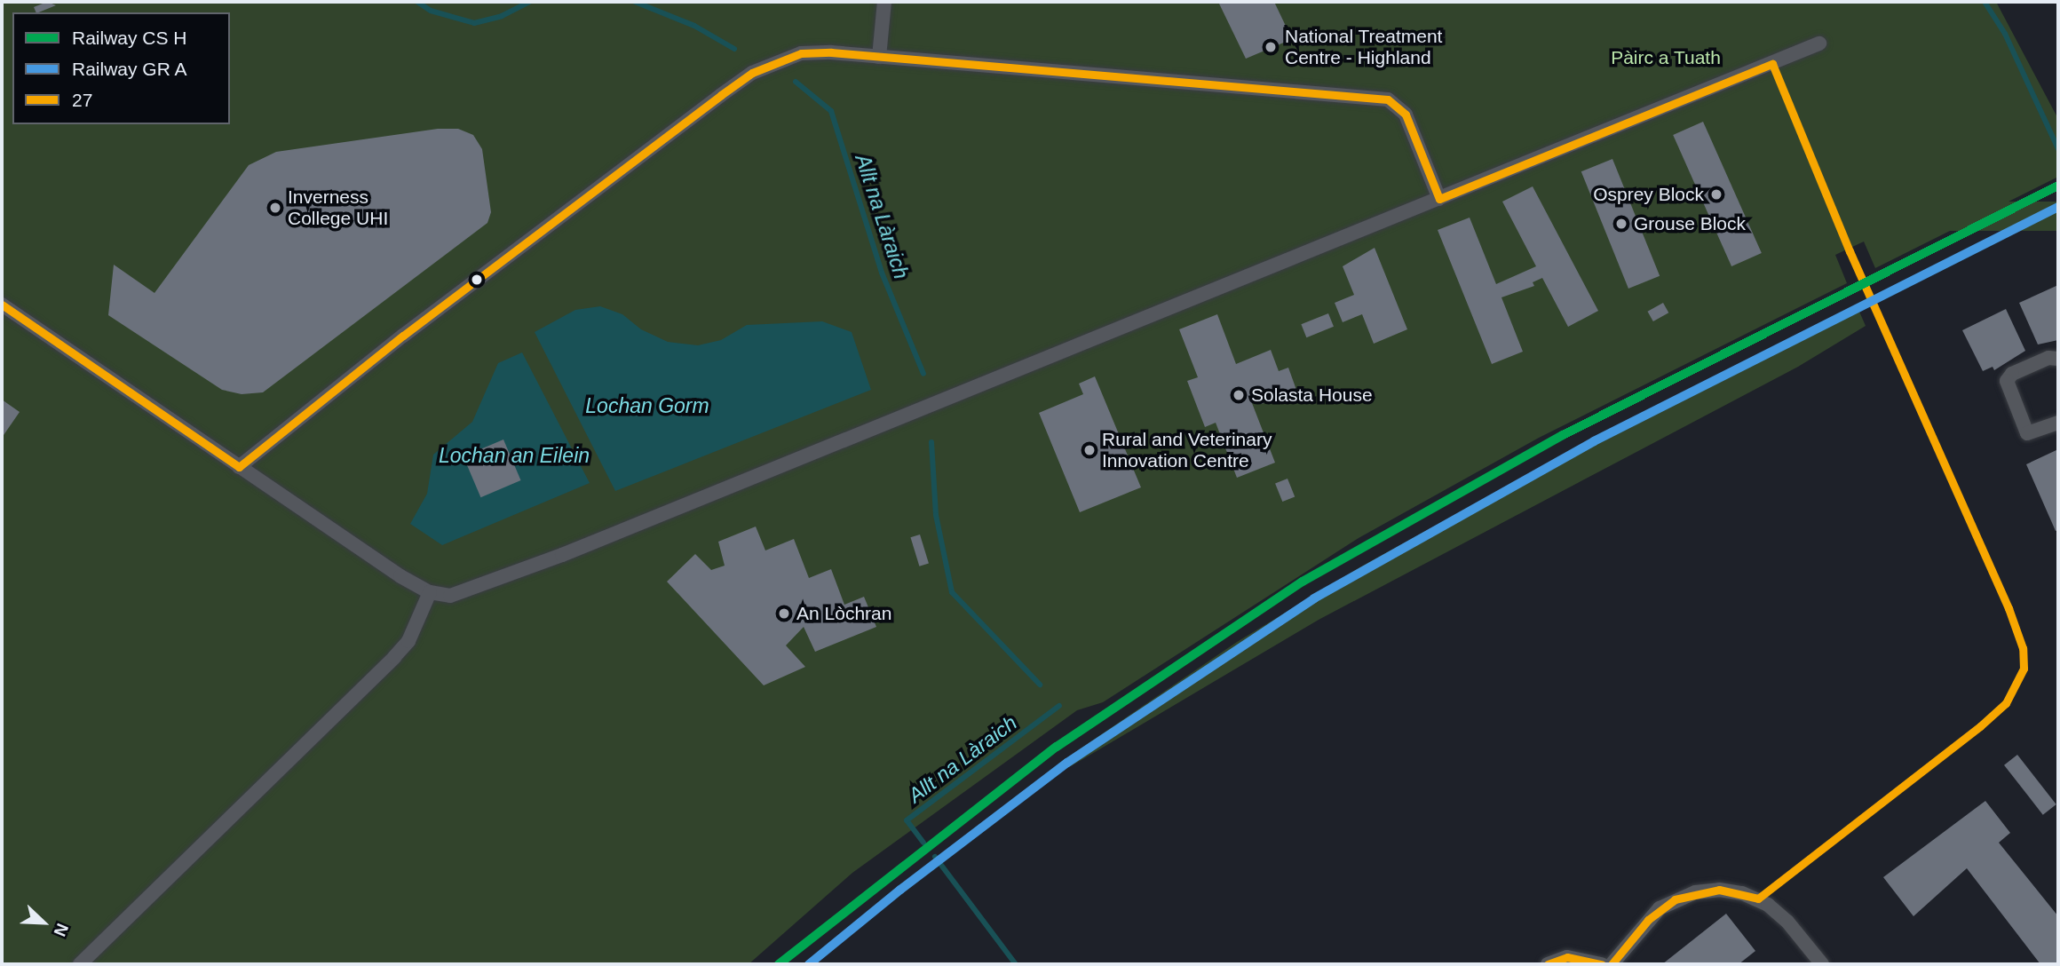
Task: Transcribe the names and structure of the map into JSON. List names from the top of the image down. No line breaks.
{"water":["Allt na Làraich","Lochan Gorm","Lochan an Eilein"],"parks":["Pàirc a Tuath"],"places":["National Treatment Centre - Highland","Osprey Block","Inverness College UHI","Grouse Block","Solasta House","Rural and Veterinary Innovation Centre","An Lòchran"],"lines":["transit line 27"],"legend":["Railway CS H","Railway GR A","27"],"north":"bottom right"}
